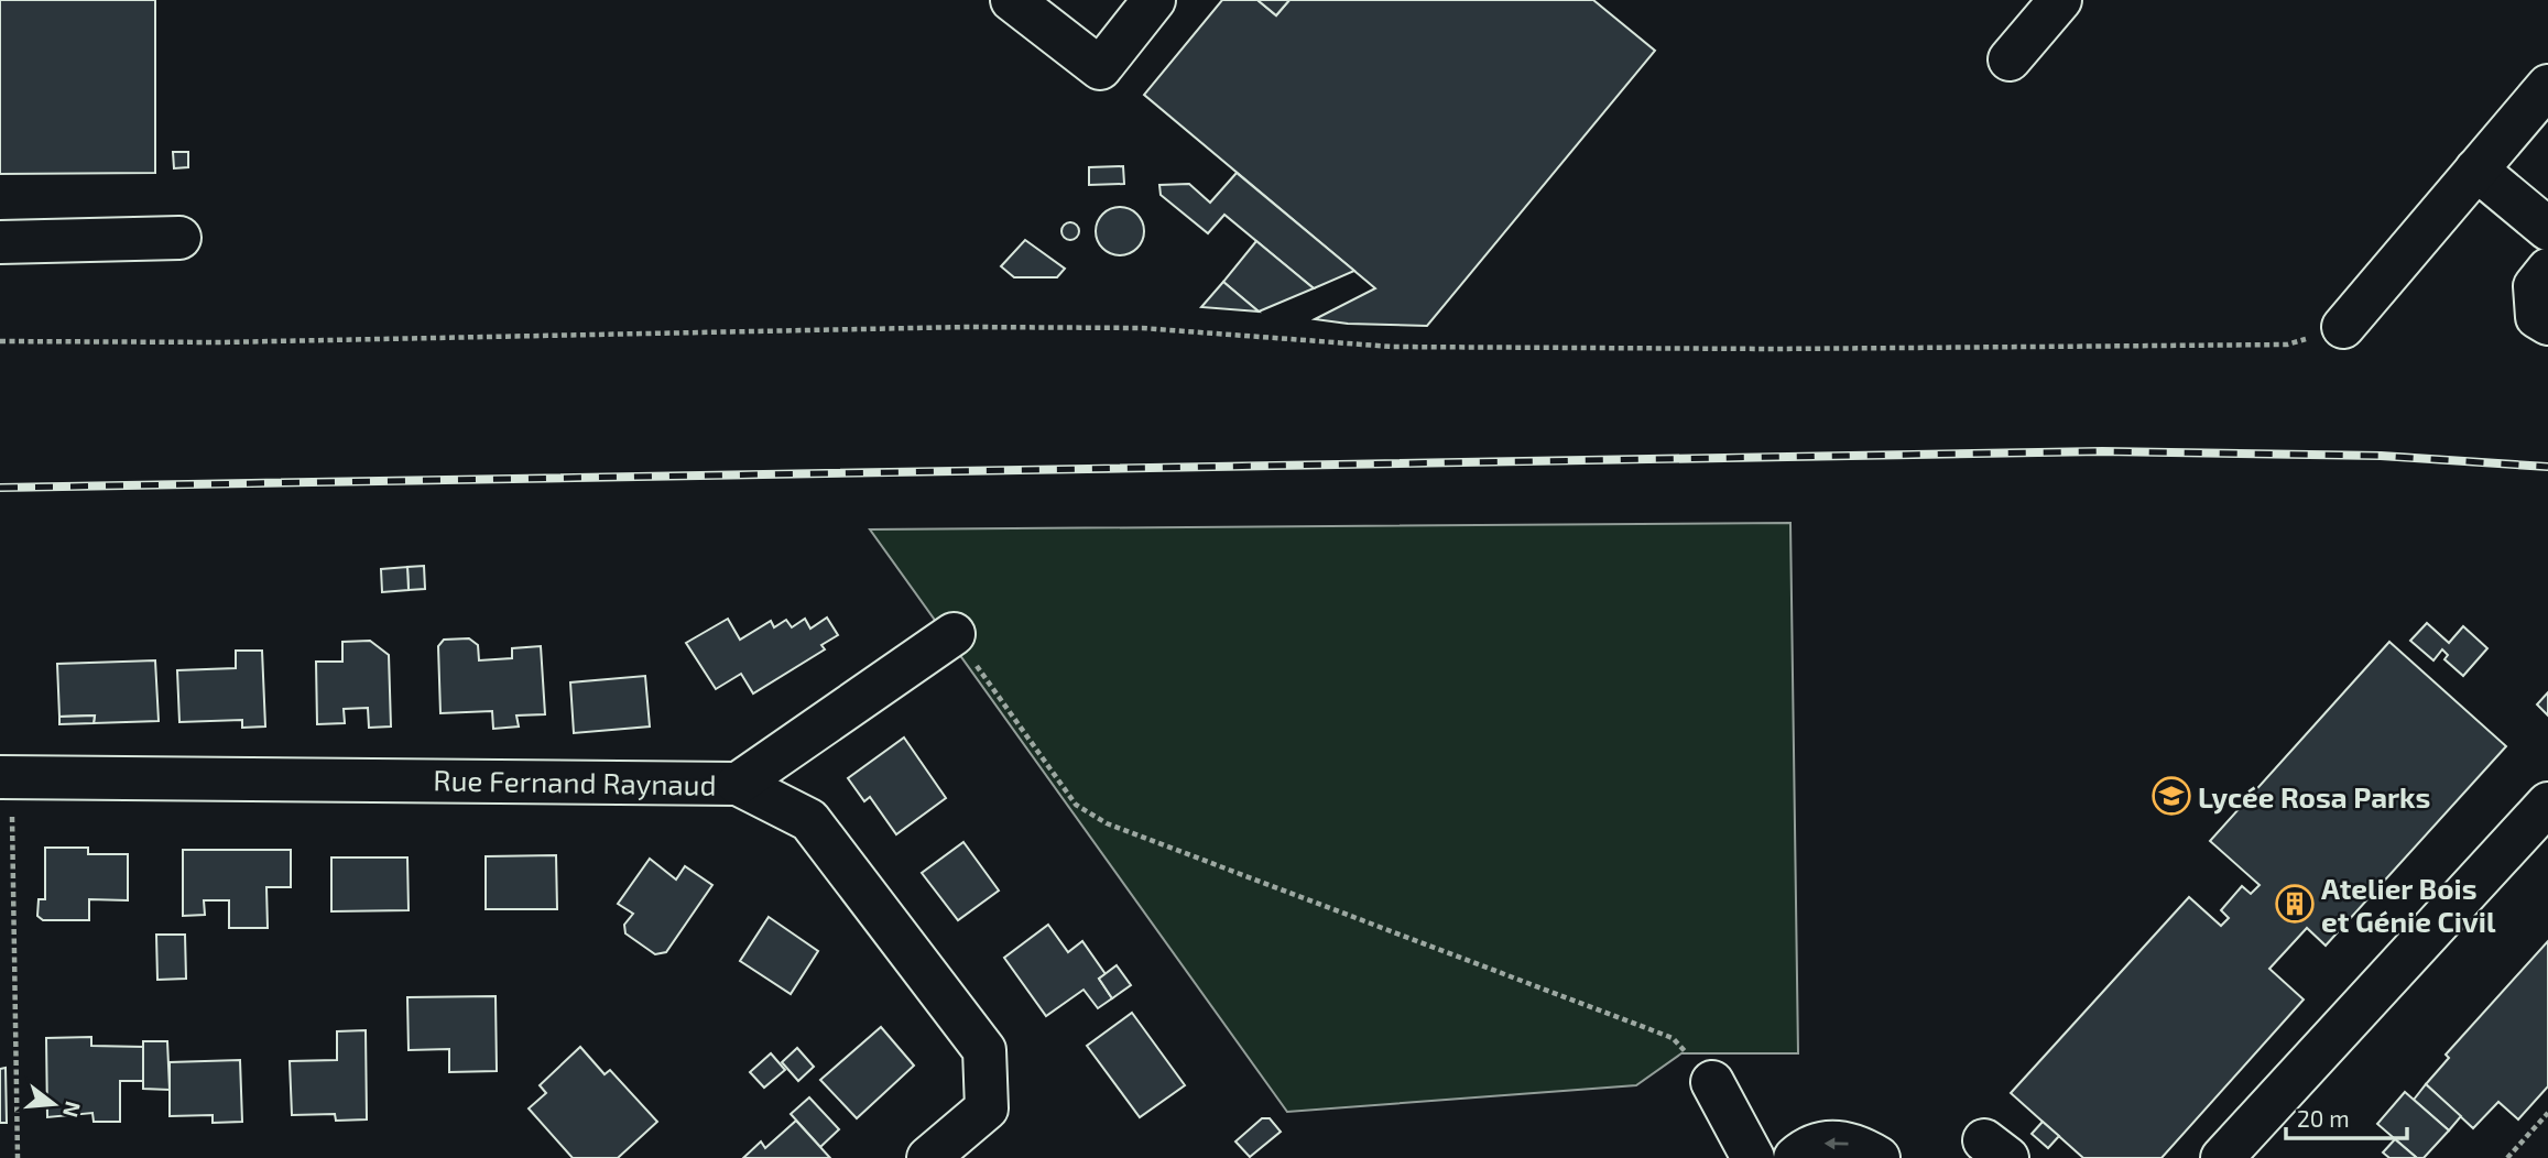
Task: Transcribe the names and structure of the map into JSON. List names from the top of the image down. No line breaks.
{"streets":{"street":["Rue Fernand Raynaud"]},"places":{"school or university":["Lycée Rosa Parks"],"building":["Atelier Bois et Génie Civil"]},"scale_bar":"20 m","north":"right"}
